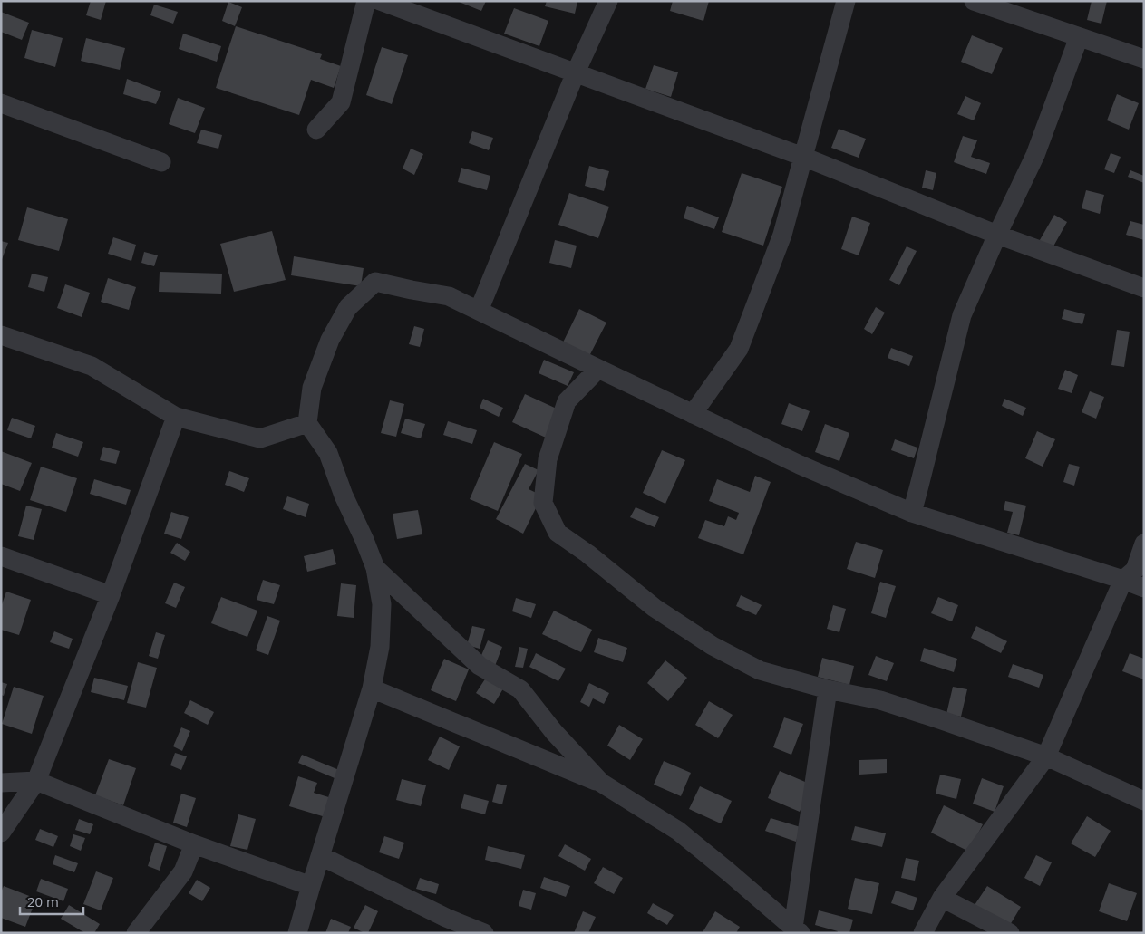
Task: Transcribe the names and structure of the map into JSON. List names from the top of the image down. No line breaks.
{"scale_bar":"20 m"}
